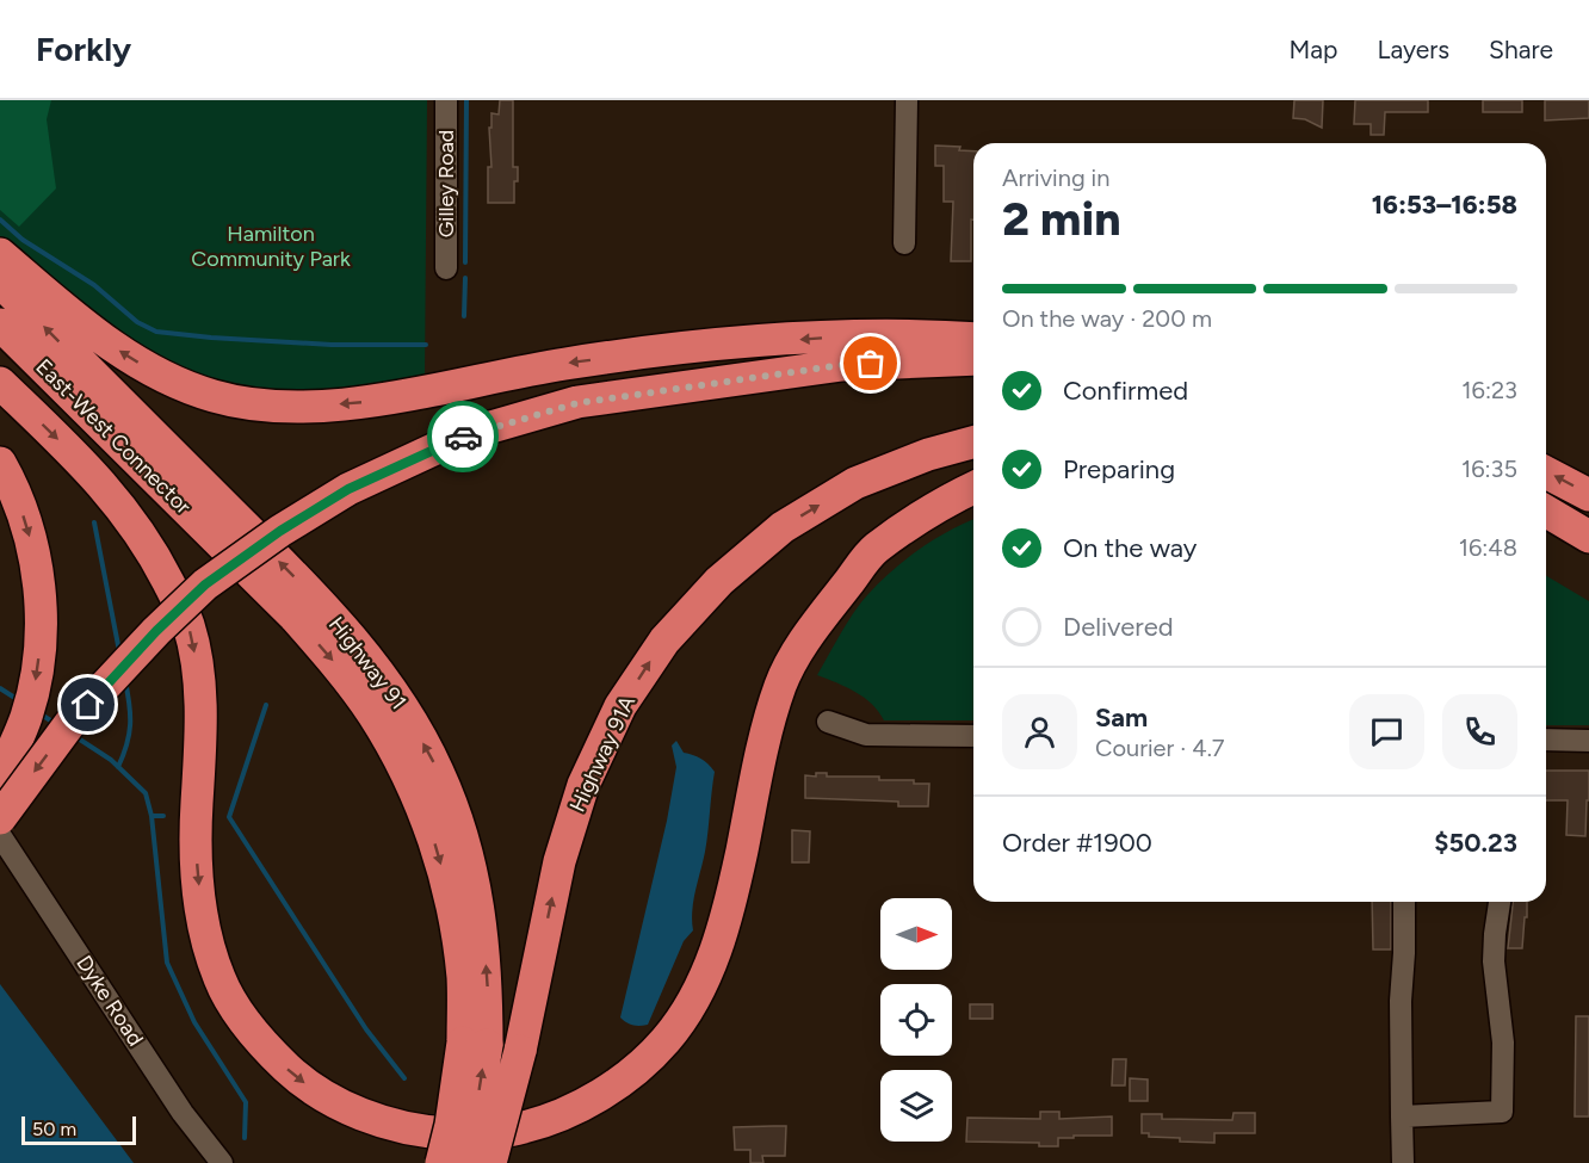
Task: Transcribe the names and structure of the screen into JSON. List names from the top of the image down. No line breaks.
{"streets":{"highway":["East-West Connector","Highway 91","Highway 91A"],"street":["Gilley Road","Dyke Road"]},"crossings":[["East-West Connector","Highway 91"]],"one_way":["Highway 91A"],"parks":["Hamilton Community Park"],"scale_bar":"50 m","north":"right","page":{"header":"Forkly","nav":["Map","Layers","Share"],"heading":["2 min","Arriving in","16:53–16:58"],"panel":["Sam","Courier · 4.7","Order #1900","$50.23"],"bar":"On the way · 200 m","list":[["Confirmed","16:23"],["Preparing","16:35"],["On the way","16:48"],"Delivered"],"scale":"50 m"}}
